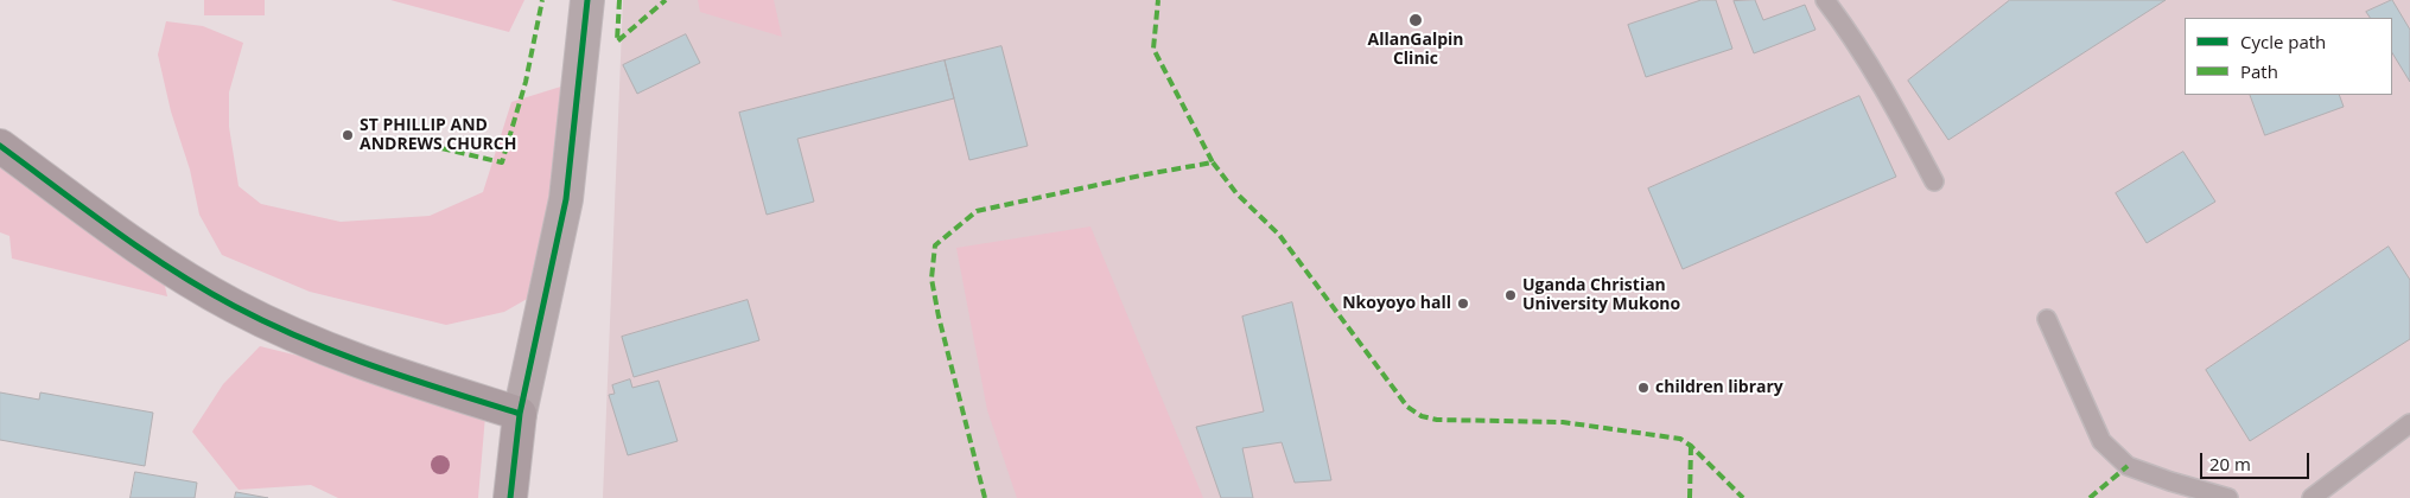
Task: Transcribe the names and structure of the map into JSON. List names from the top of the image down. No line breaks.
{"places":["AllanGalpin Clinic","ST PHILLIP AND ANDREWS CHURCH","Uganda Christian University Mukono","Nkoyoyo hall","children library"],"legend":["Cycle path","Path"],"scale_bar":"20 m"}
